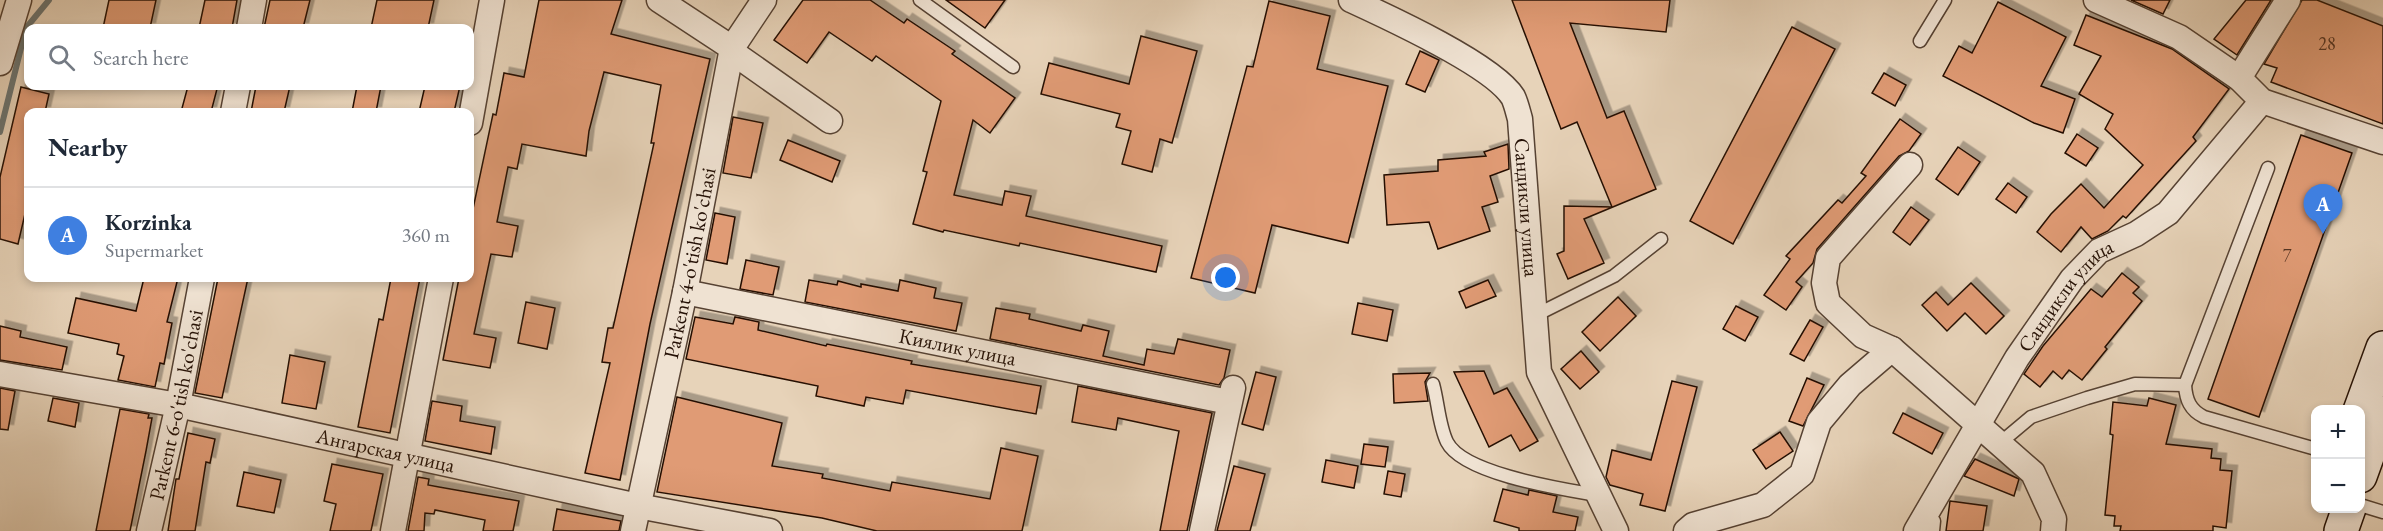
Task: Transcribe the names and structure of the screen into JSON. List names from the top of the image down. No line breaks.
{"streets":{"street":["Сандикли улица","Parkent 4-o'tish ko'chasi","Киялик улица","Parkent 6-o'tish ko'chasi","Ангарская улица"]},"crossings":[["Parkent 4-o'tish ko'chasi","Киялик улица"],["Parkent 4-o'tish ko'chasi","Ангарская улица"],["Parkent 6-o'tish ko'chasi","Ангарская улица"]],"house_numbers":["28","7"],"page":{"search":"Search here","heading":"Nearby","pins":"A","list":[{"mark":"A","name":"Korzinka","note":"Supermarket","value":"360 m"}],"map_buttons":["+","−"]}}
